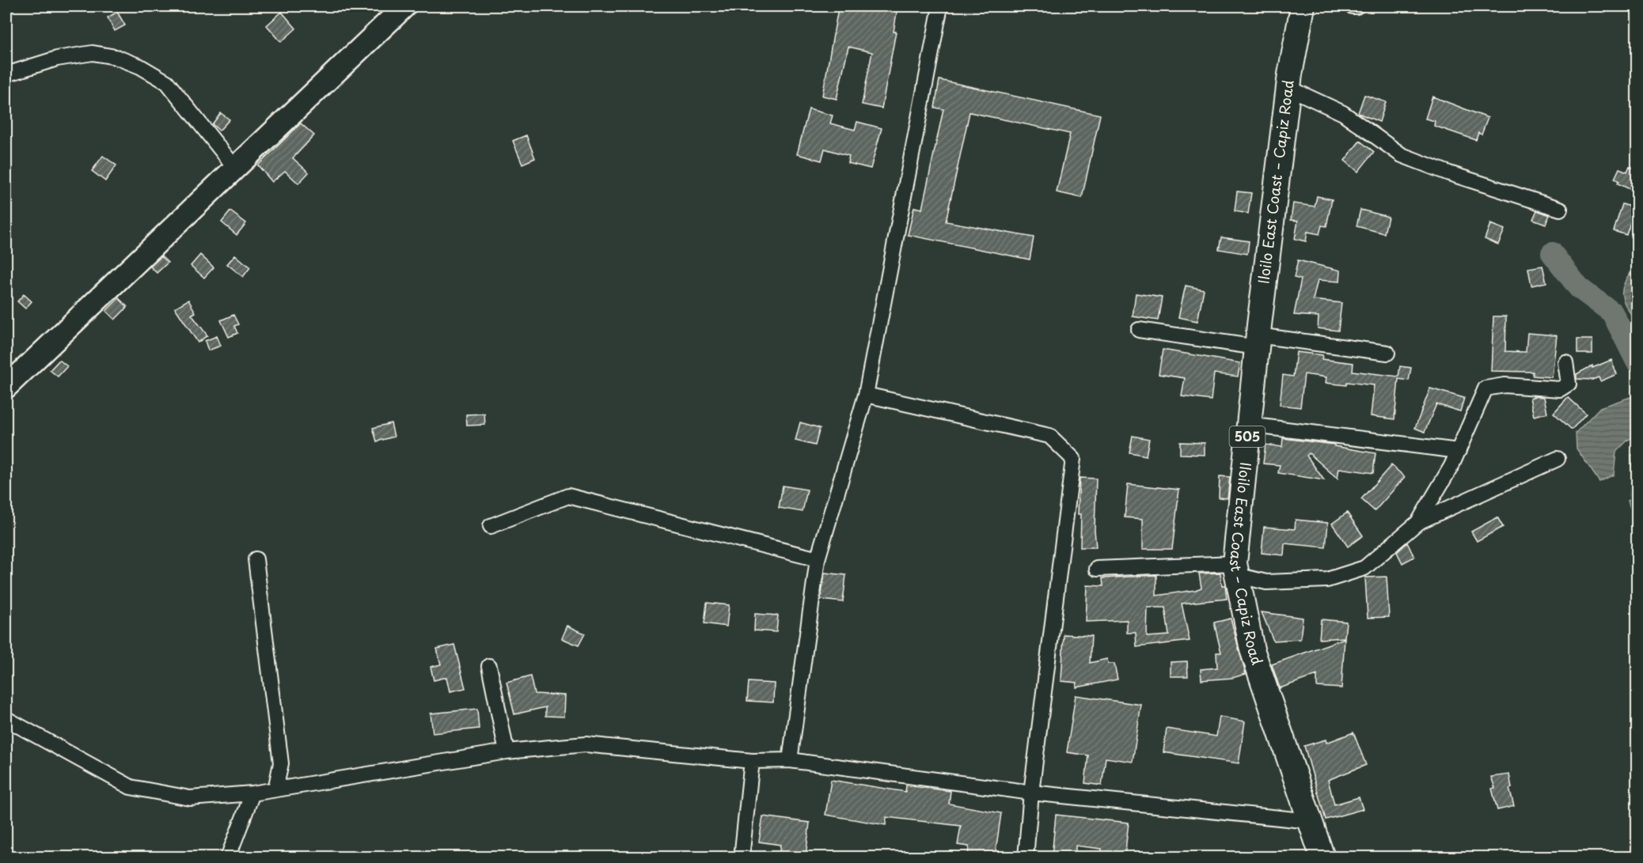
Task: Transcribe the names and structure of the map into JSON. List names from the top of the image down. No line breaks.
{"streets":{"main road":["Iloilo East Coast – Capiz Road","505"]}}
